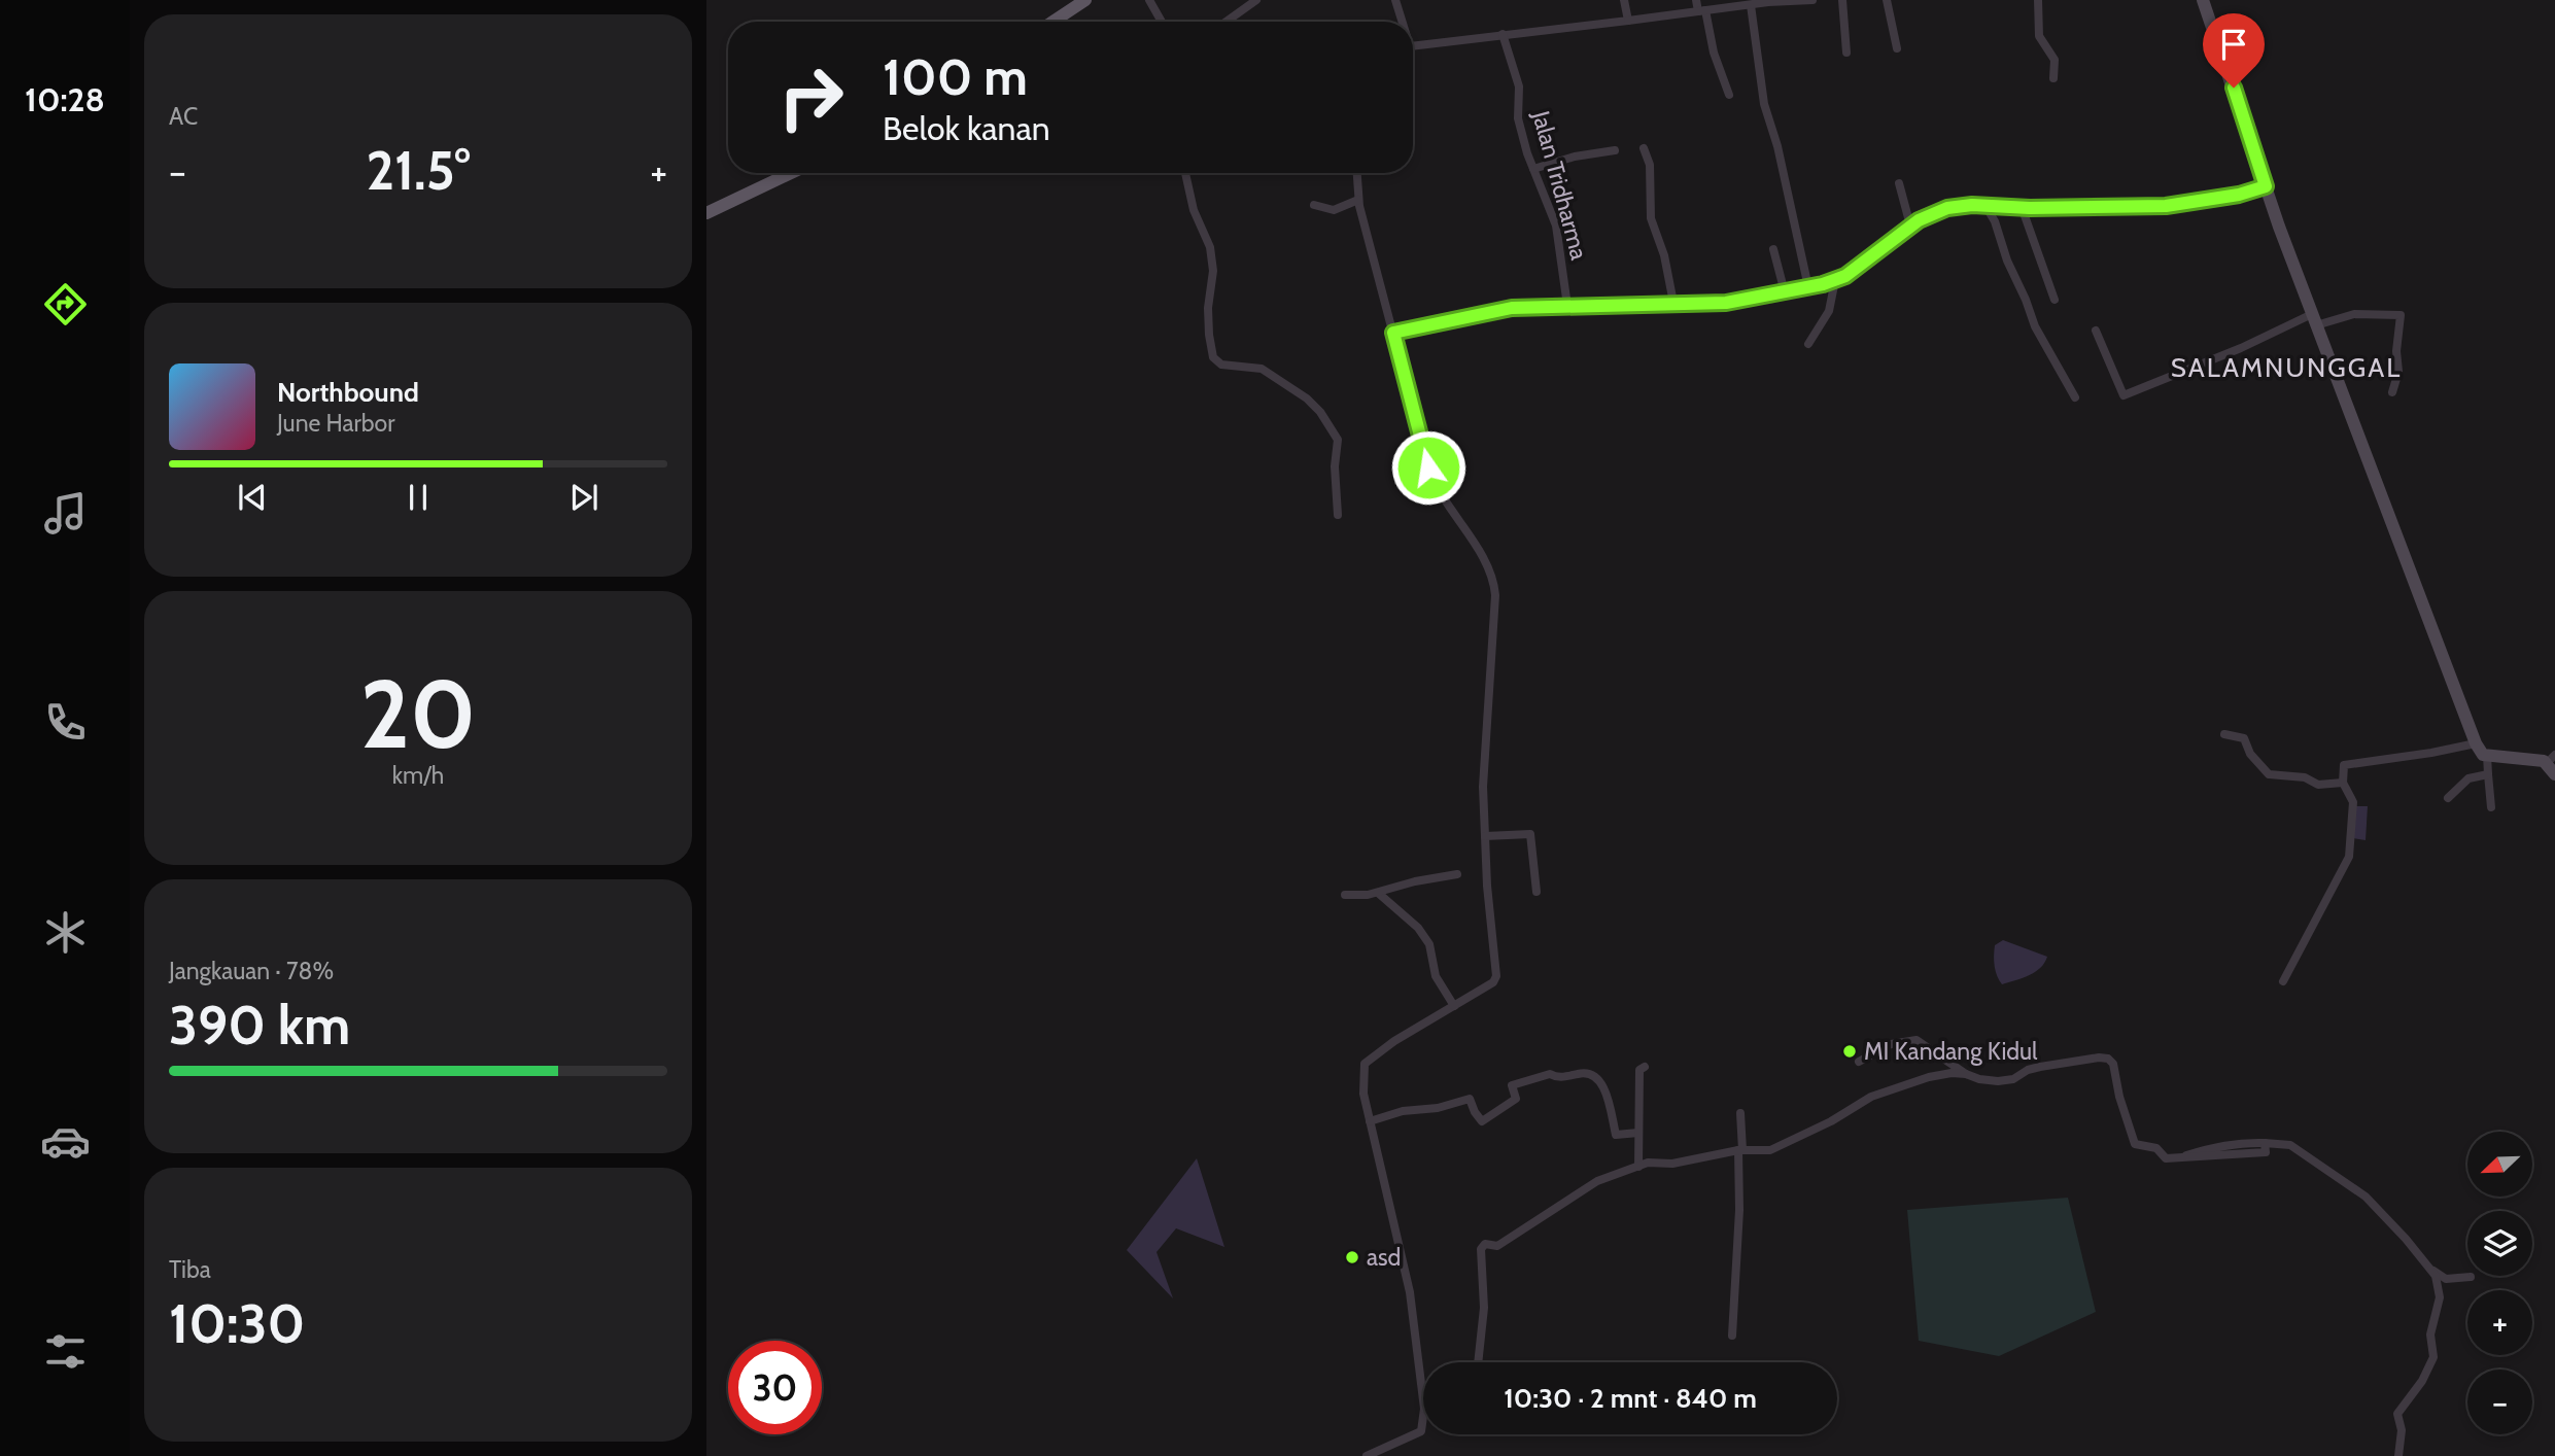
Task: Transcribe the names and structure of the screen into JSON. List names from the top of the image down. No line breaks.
{"streets":{"street":["Jalan Tridharma"]},"districts":["SALAMNUNGGAL"],"places":["MI Kandang Kidul","asd"],"north":"bottom left","page":{"tabs":"10:28","tile":["AC",["20","km/h"],["Jangkauan · 78%","390 km"],["Tiba","10:30"]],"turn":["100 m","Belok kanan"],"heat":["−","21.5°","+"],"song":["Northbound","June Harbor"],"map_buttons":["+","−"],"limit":"30","trip":"10:30 · 2 mnt · 840 m"}}
